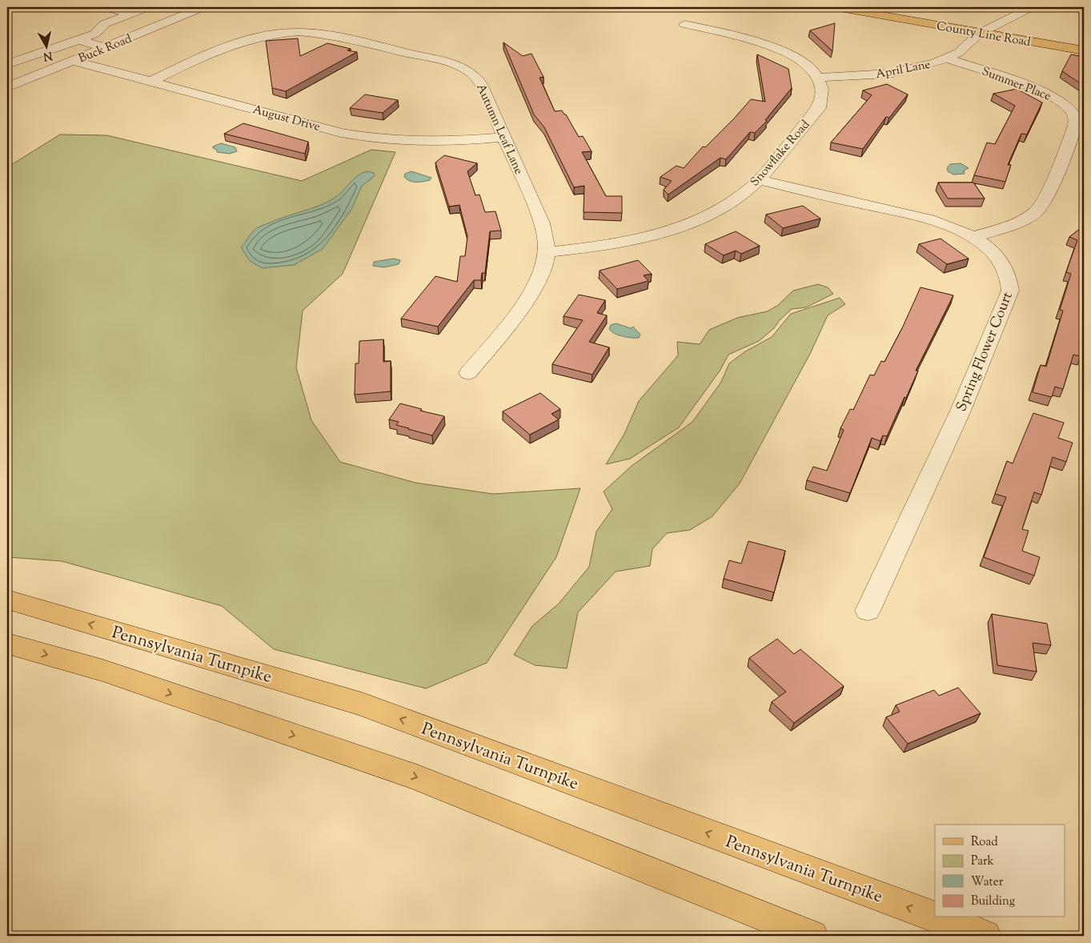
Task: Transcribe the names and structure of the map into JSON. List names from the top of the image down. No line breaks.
{"streets":{"main road":["County Line Road","Pennsylvania Turnpike"],"street":["Buck Road","April Lane","Summer Place","August Drive","Autumn Leaf Lane","Snowflake Road","Spring Flower Court"]},"crossings":[["County Line Road","April Lane"],["Buck Road","August Drive"],["April Lane","Summer Place"],["April Lane","Snowflake Road"],["Summer Place","Spring Flower Court"],["August Drive","Autumn Leaf Lane"],["Autumn Leaf Lane","Snowflake Road"],["Snowflake Road","Spring Flower Court"]],"legend":["Road","Park","Water","Building"],"north":"bottom"}
